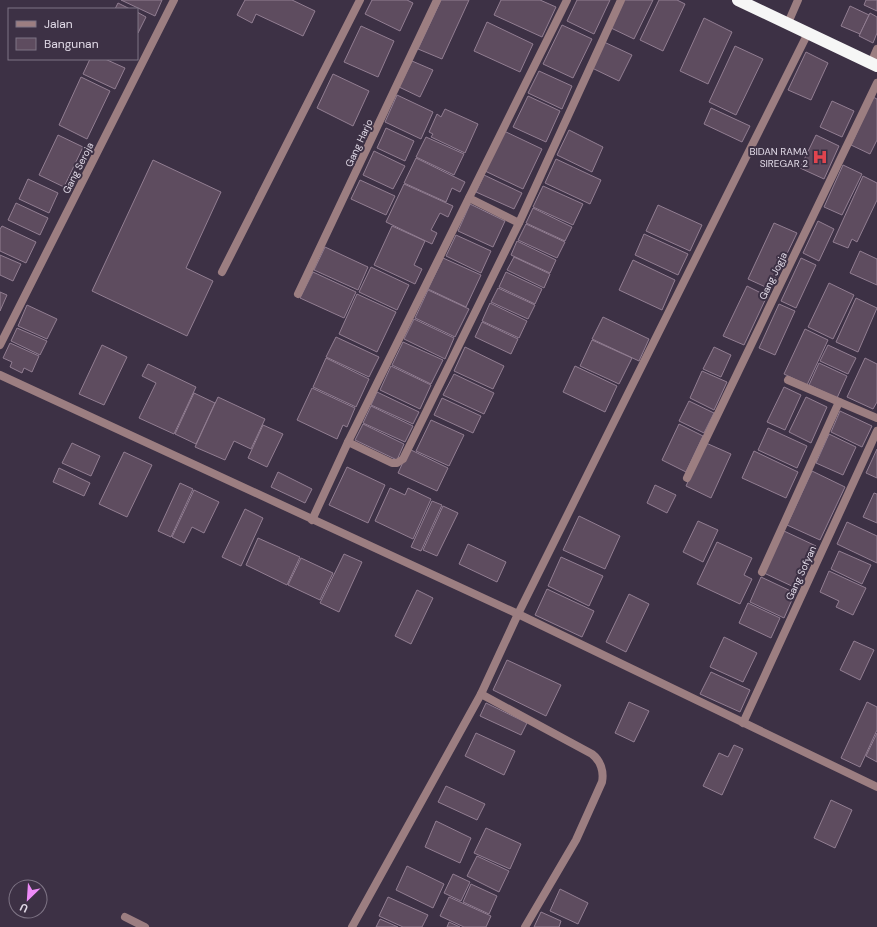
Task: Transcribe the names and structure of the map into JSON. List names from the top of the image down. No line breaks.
{"streets":{"street":["Gang Harjo","Gang Seroja","Gang Jogja","Gang Sofyan"]},"places":{"hospital":["BIDAN RAMA SIREGAR 2"]},"legend":["Jalan","Bangunan"],"north":"bottom left"}
